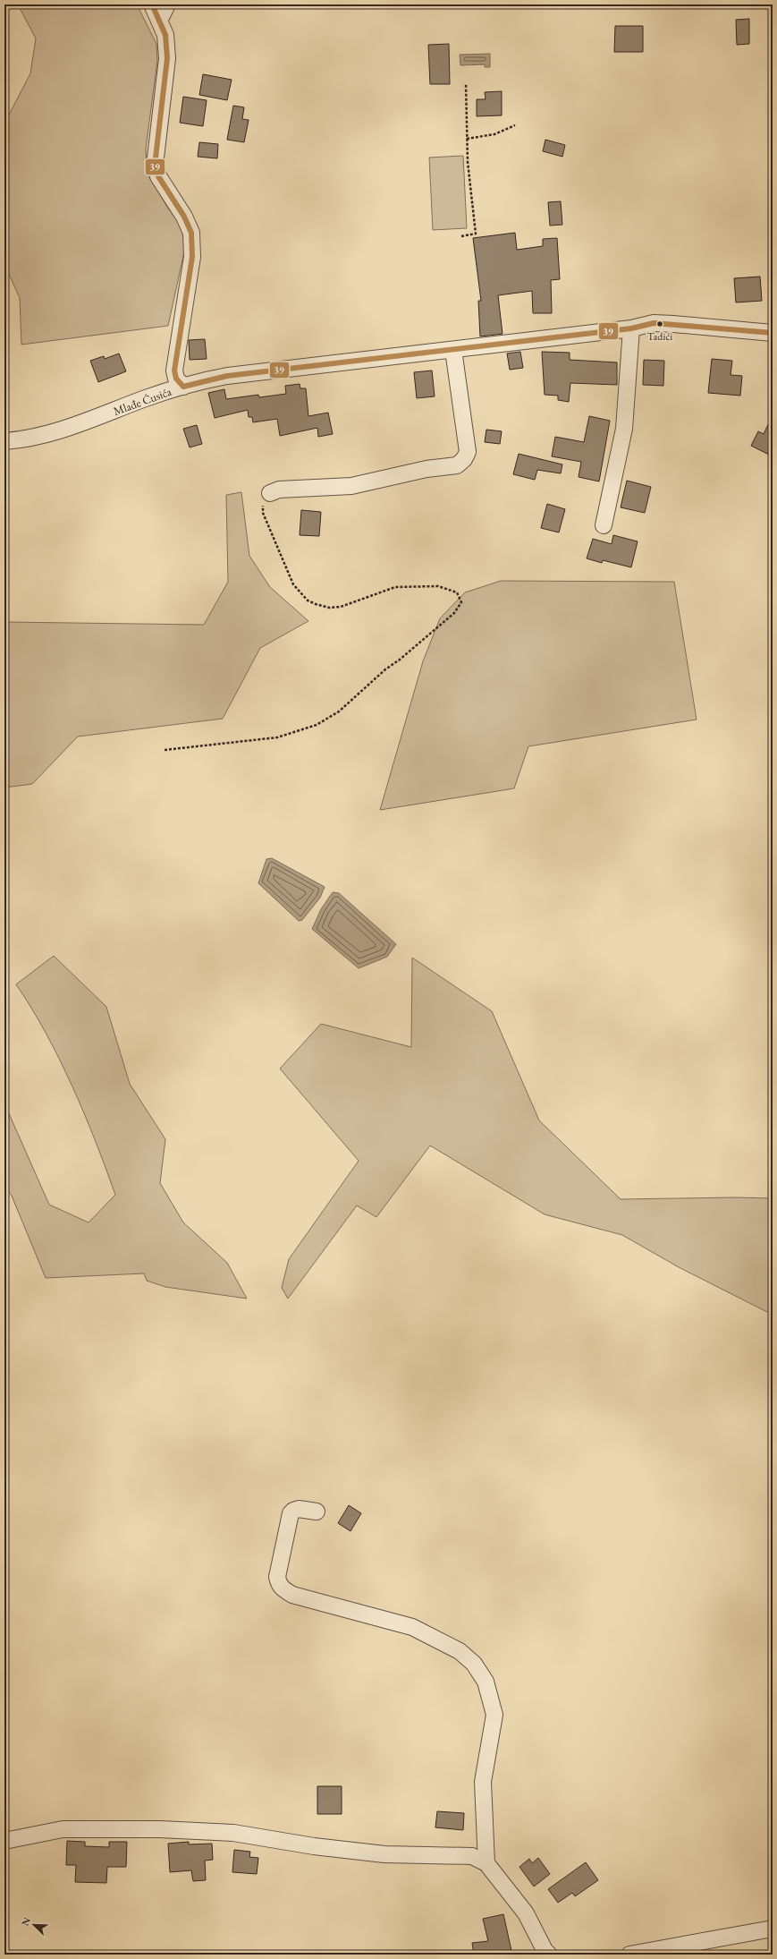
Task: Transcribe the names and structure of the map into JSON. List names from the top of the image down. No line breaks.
{"streets":{"street":["Mlađe Ćusića"]},"places":["Tadići"],"lines":["transit line 39"],"north":"top left"}
